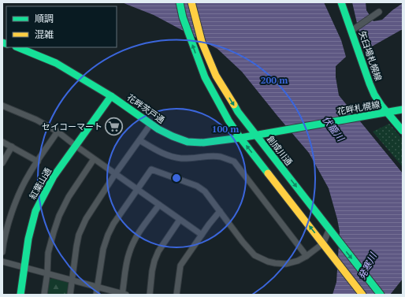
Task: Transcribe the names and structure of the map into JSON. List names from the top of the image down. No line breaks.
{"streets":{"main road":["矢臼場札幌線","花畔札幌線","花畔茨戸通","創成川通","紅葉山通"]},"crossings":[["矢臼場札幌線","花畔札幌線"],["花畔札幌線","花畔茨戸通"],["花畔茨戸通","創成川通"],["花畔茨戸通","紅葉山通"]],"water":["伏籠川","発寒川"],"places":{"supermarket":["セイコーマート"]},"legend":["順調","混雑"],"rings":["200 m","100 m"]}
